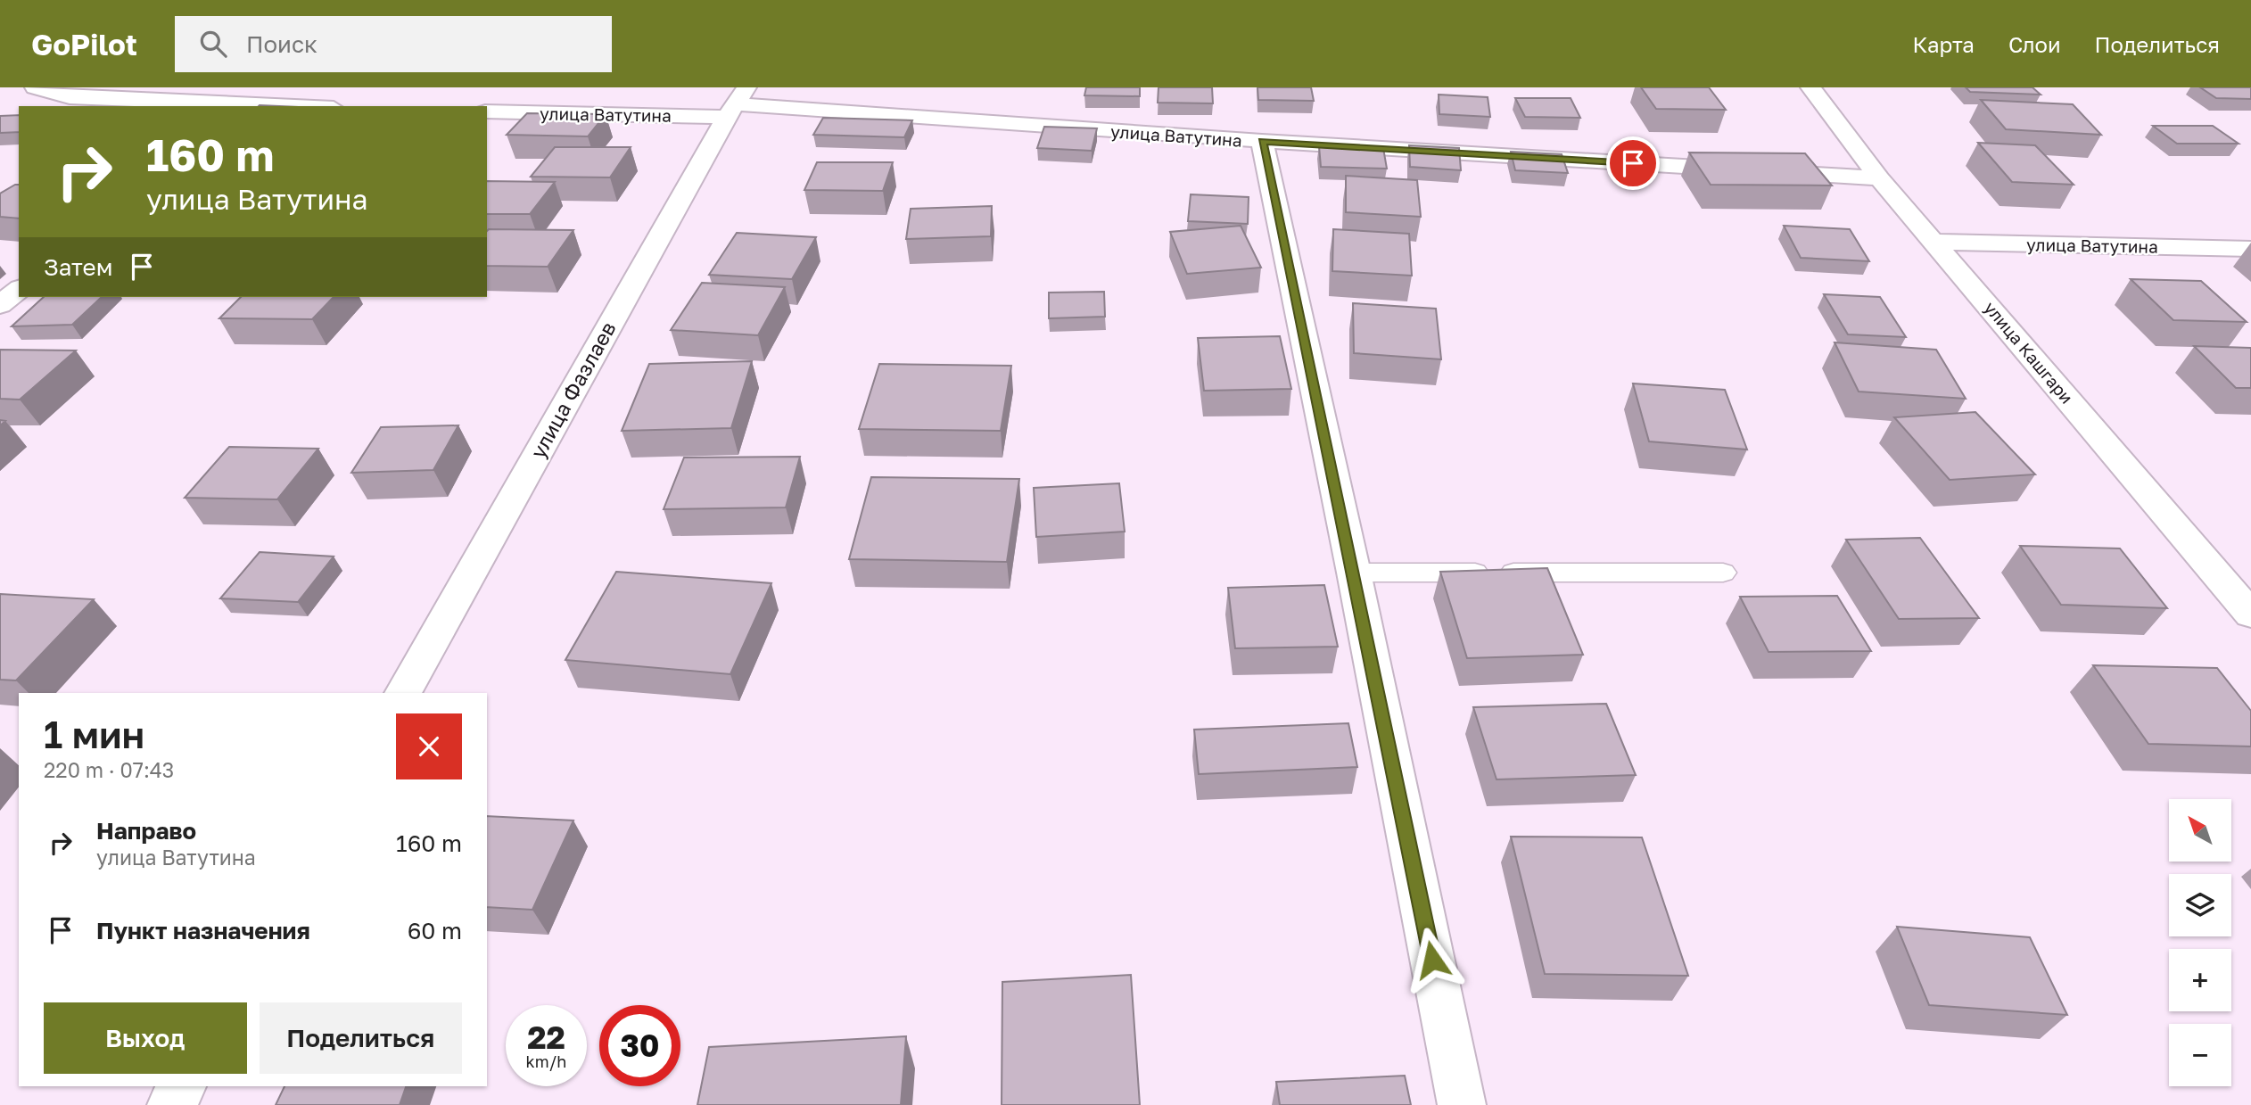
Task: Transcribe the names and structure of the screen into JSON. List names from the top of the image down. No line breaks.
{"streets":{"street":["улица Ватутина","улица Кашгари","улица Фазлаев"]},"crossings":[["улица Ватутина","улица Кашгари"],["улица Ватутина","улица Фазлаев"]],"north":"top left","page":{"header":"GoPilot","search":"Поиск","nav":["Карта","Слои","Поделиться"],"turn":["160 m","улица Ватутина"],"then":"Затем","heading":["1 мин","220 m · 07:43"],"map_buttons":["+","−"],"list":[{"name":"Направо","note":"улица Ватутина","value":"160 m"},{"name":"Пункт назначения","value":"60 m"}],"buttons":["Выход","Поделиться"],"speed":"22 km/h","limit":"30"}}
